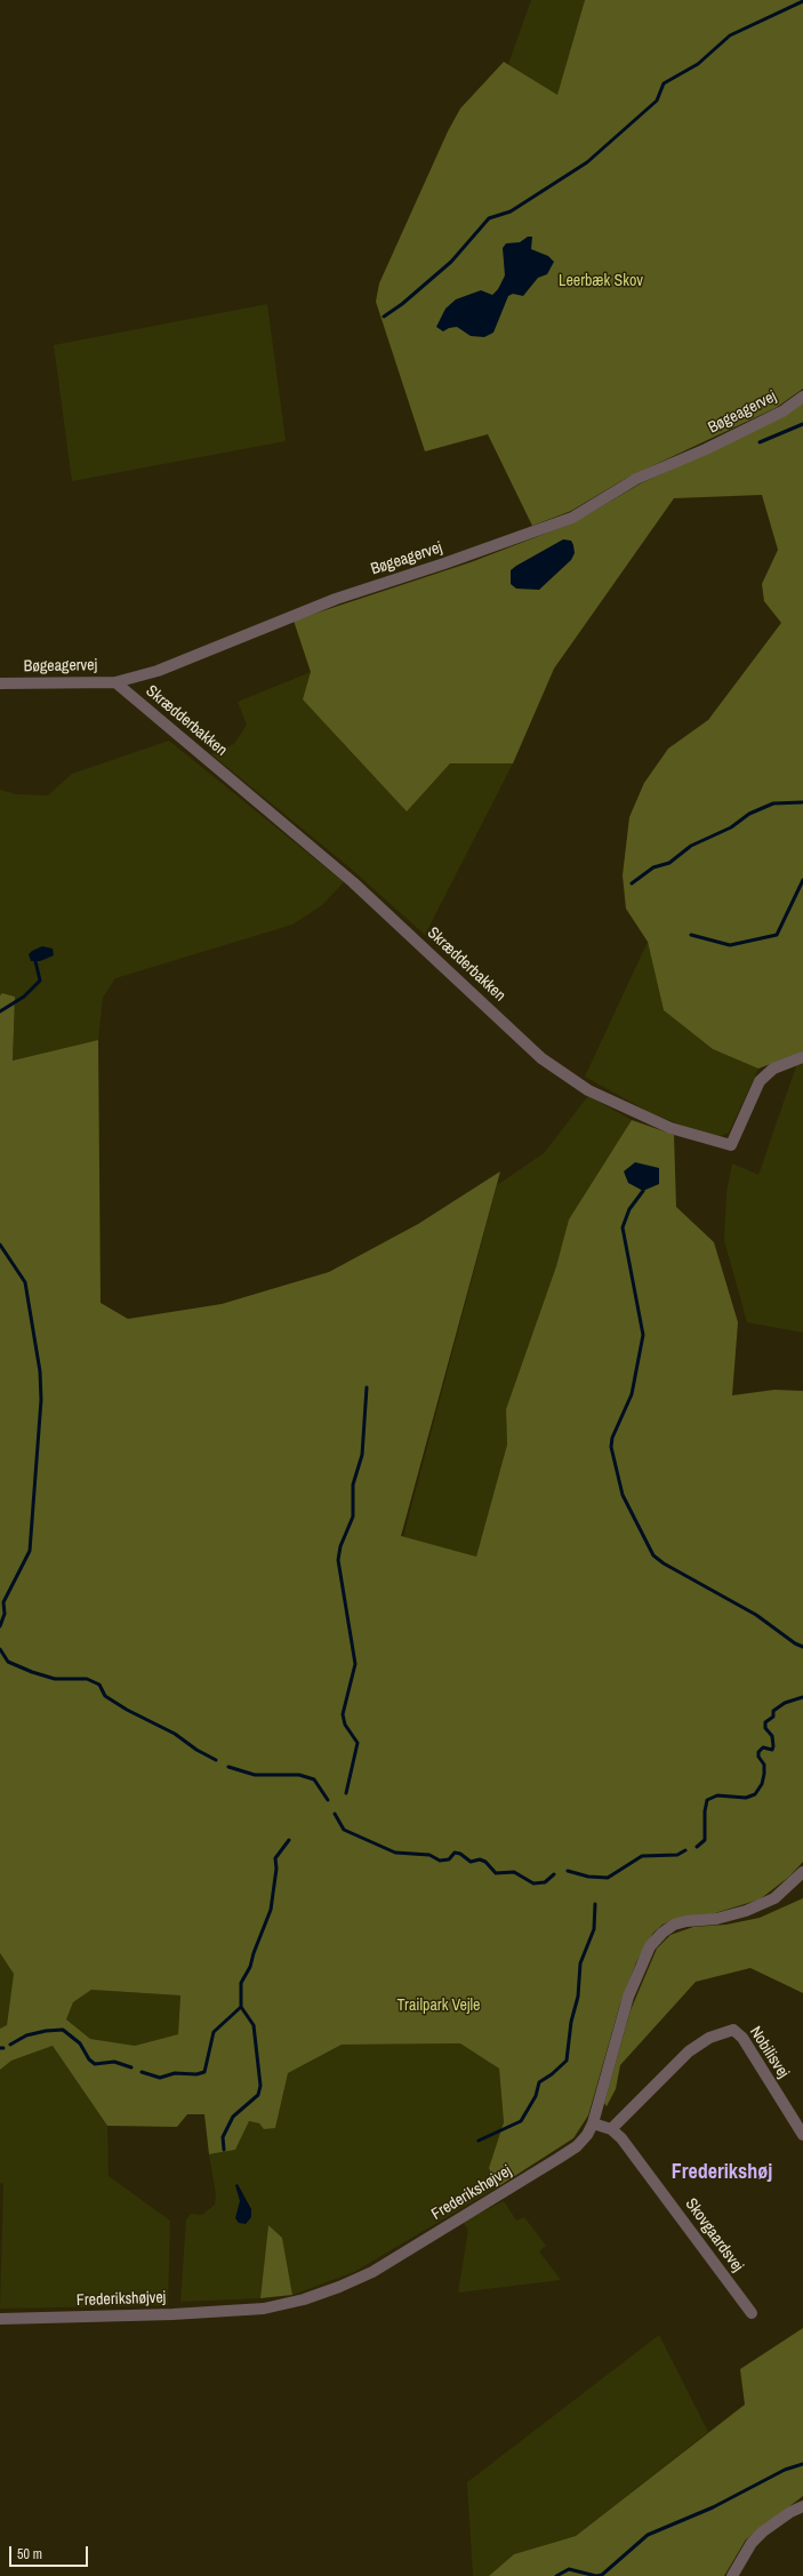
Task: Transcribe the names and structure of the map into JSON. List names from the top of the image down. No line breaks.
{"streets":{"street":["Bøgeagervej","Skrædderbakken","Nobilisvej","Frederikshøjvej","Skovgaardsvej"]},"crossings":[["Bøgeagervej","Skrædderbakken"],["Nobilisvej","Skovgaardsvej"],["Frederikshøjvej","Skovgaardsvej"]],"districts":["Frederikshøj"],"parks":["Leerbæk Skov","Trailpark Vejle"],"scale_bar":"50 m"}
